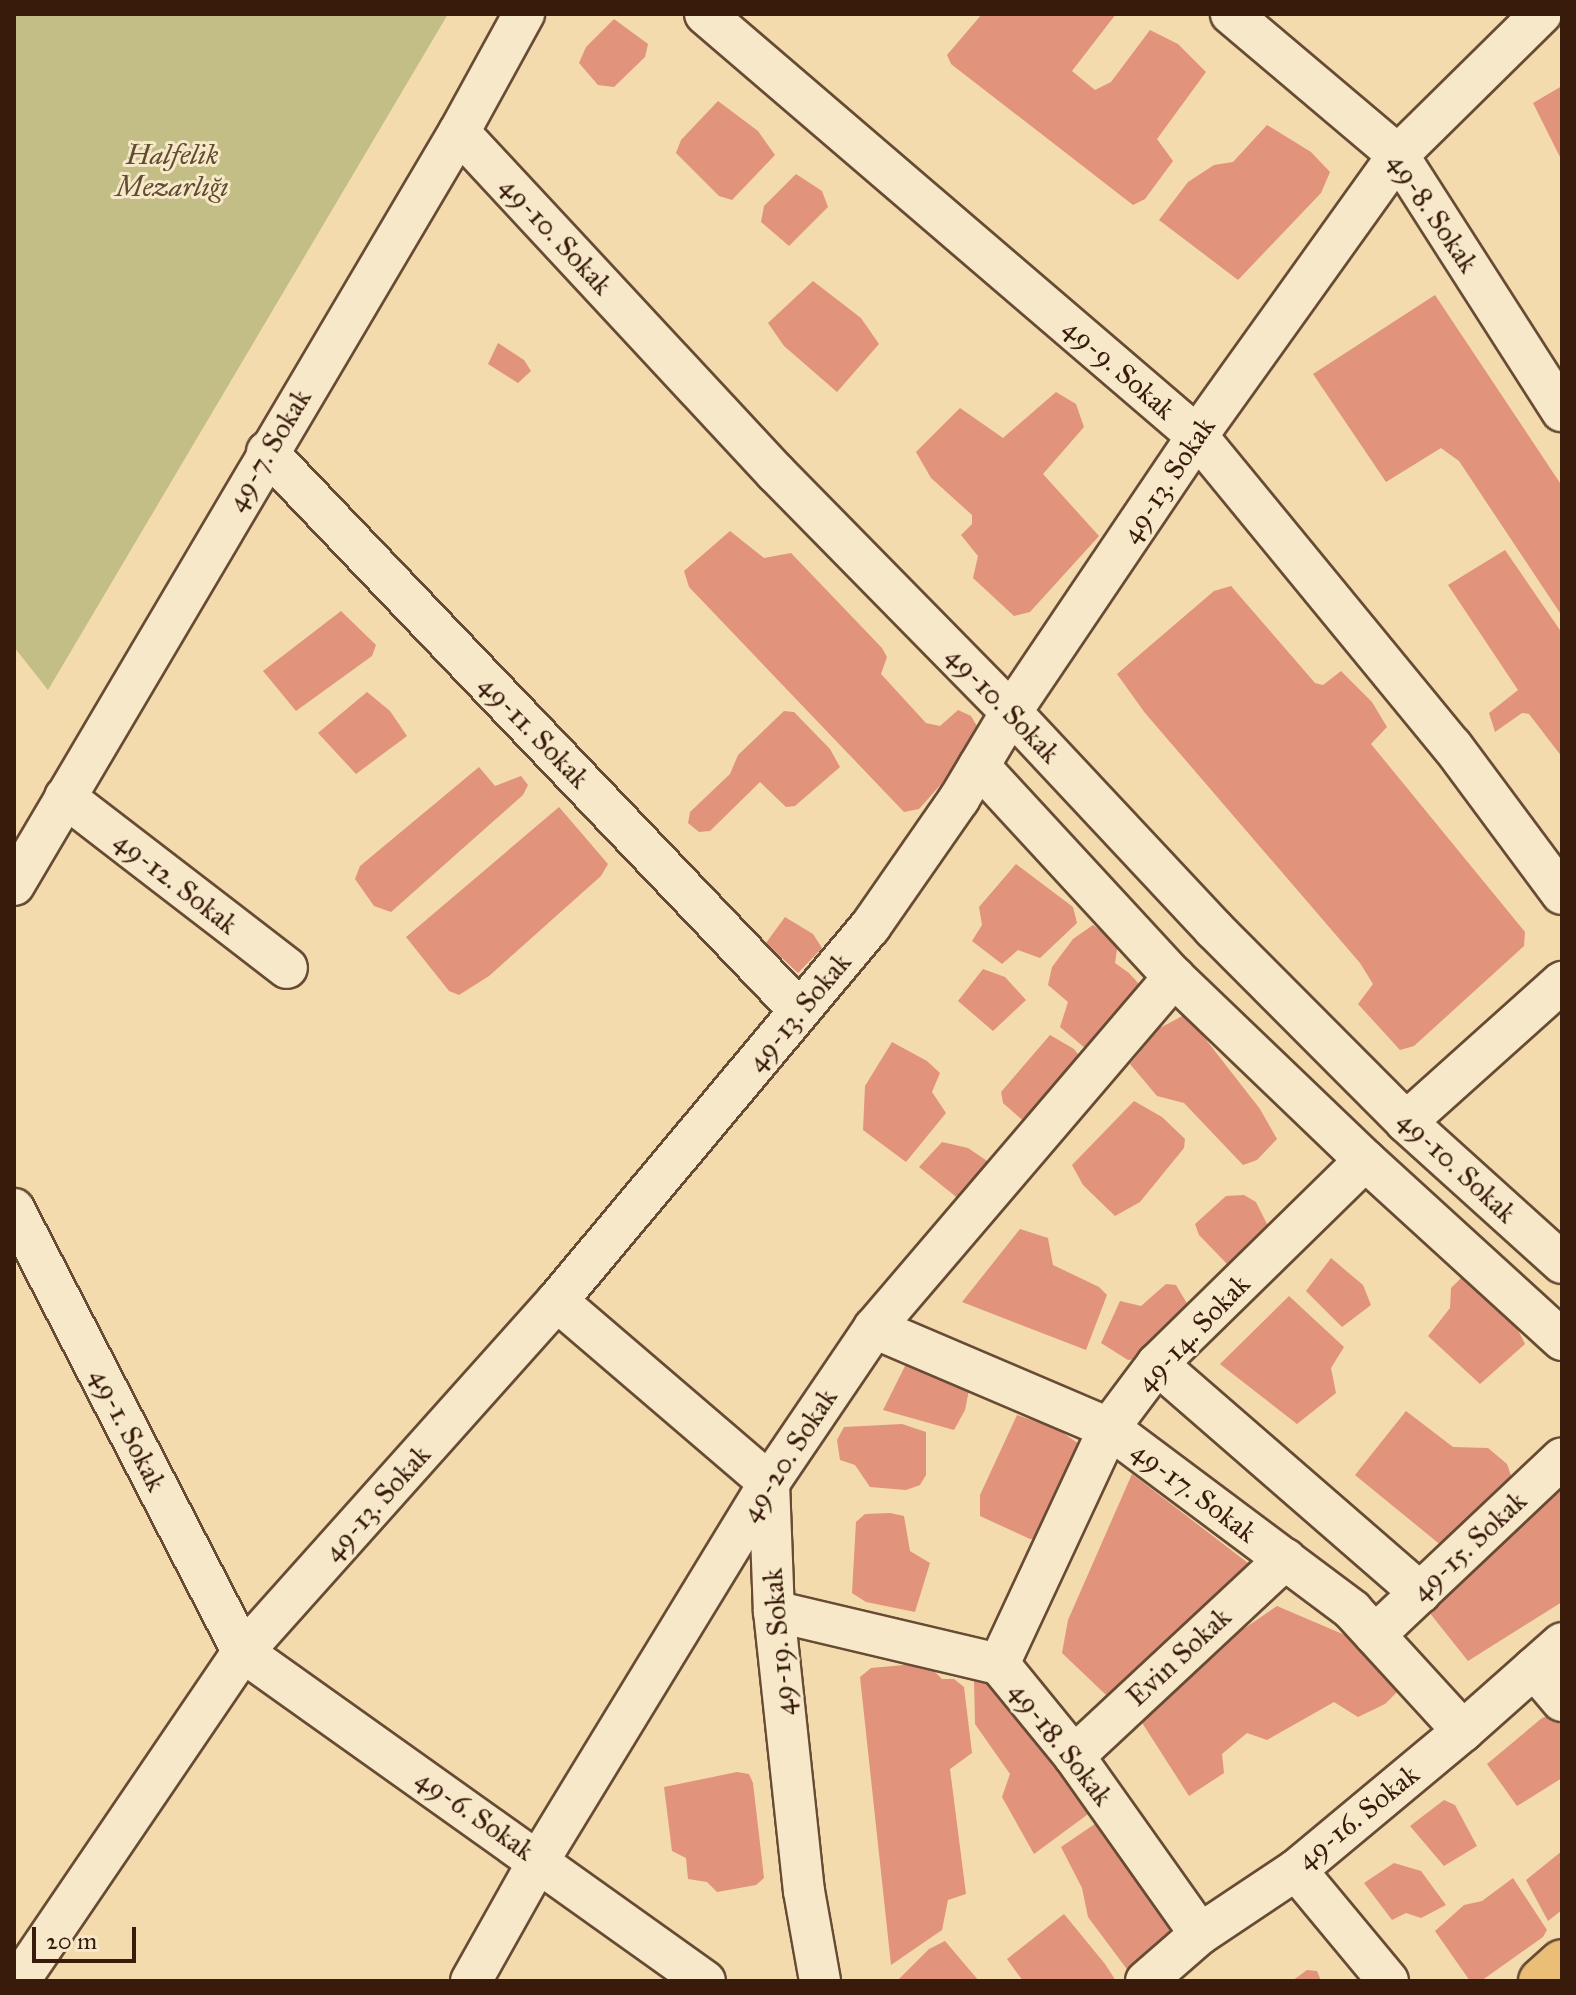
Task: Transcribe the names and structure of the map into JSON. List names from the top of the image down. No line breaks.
{"streets":{"street":["49-8. Sokak","49-10. Sokak","49-9. Sokak","49-7. Sokak","49-13. Sokak","49-11. Sokak","49-12. Sokak","49-14. Sokak","49-1. Sokak","49-20. Sokak","49-17. Sokak","49-15. Sokak","49-19. Sokak","Evin Sokak","49-18. Sokak","49-6. Sokak","49-16. Sokak"]},"crossings":[["49-8. Sokak","49-13. Sokak"],["49-10. Sokak","49-7. Sokak"],["49-10. Sokak","49-13. Sokak"],["49-10. Sokak","49-14. Sokak"],["49-10. Sokak","49-20. Sokak"],["49-9. Sokak","49-13. Sokak"],["49-7. Sokak","49-11. Sokak"],["49-7. Sokak","49-12. Sokak"],["49-13. Sokak","49-11. Sokak"],["49-13. Sokak","49-1. Sokak"],["49-13. Sokak","49-6. Sokak"],["49-14. Sokak","49-17. Sokak"],["49-14. Sokak","49-18. Sokak"],["49-1. Sokak","49-6. Sokak"],["49-20. Sokak","49-17. Sokak"],["49-20. Sokak","49-19. Sokak"],["49-20. Sokak","49-6. Sokak"],["49-17. Sokak","49-15. Sokak"],["49-17. Sokak","Evin Sokak"],["49-17. Sokak","49-16. Sokak"],["49-19. Sokak","49-18. Sokak"],["Evin Sokak","49-18. Sokak"],["49-18. Sokak","49-16. Sokak"]],"parks":["Halfelik Mezarlığı"],"scale_bar":"20 m"}
